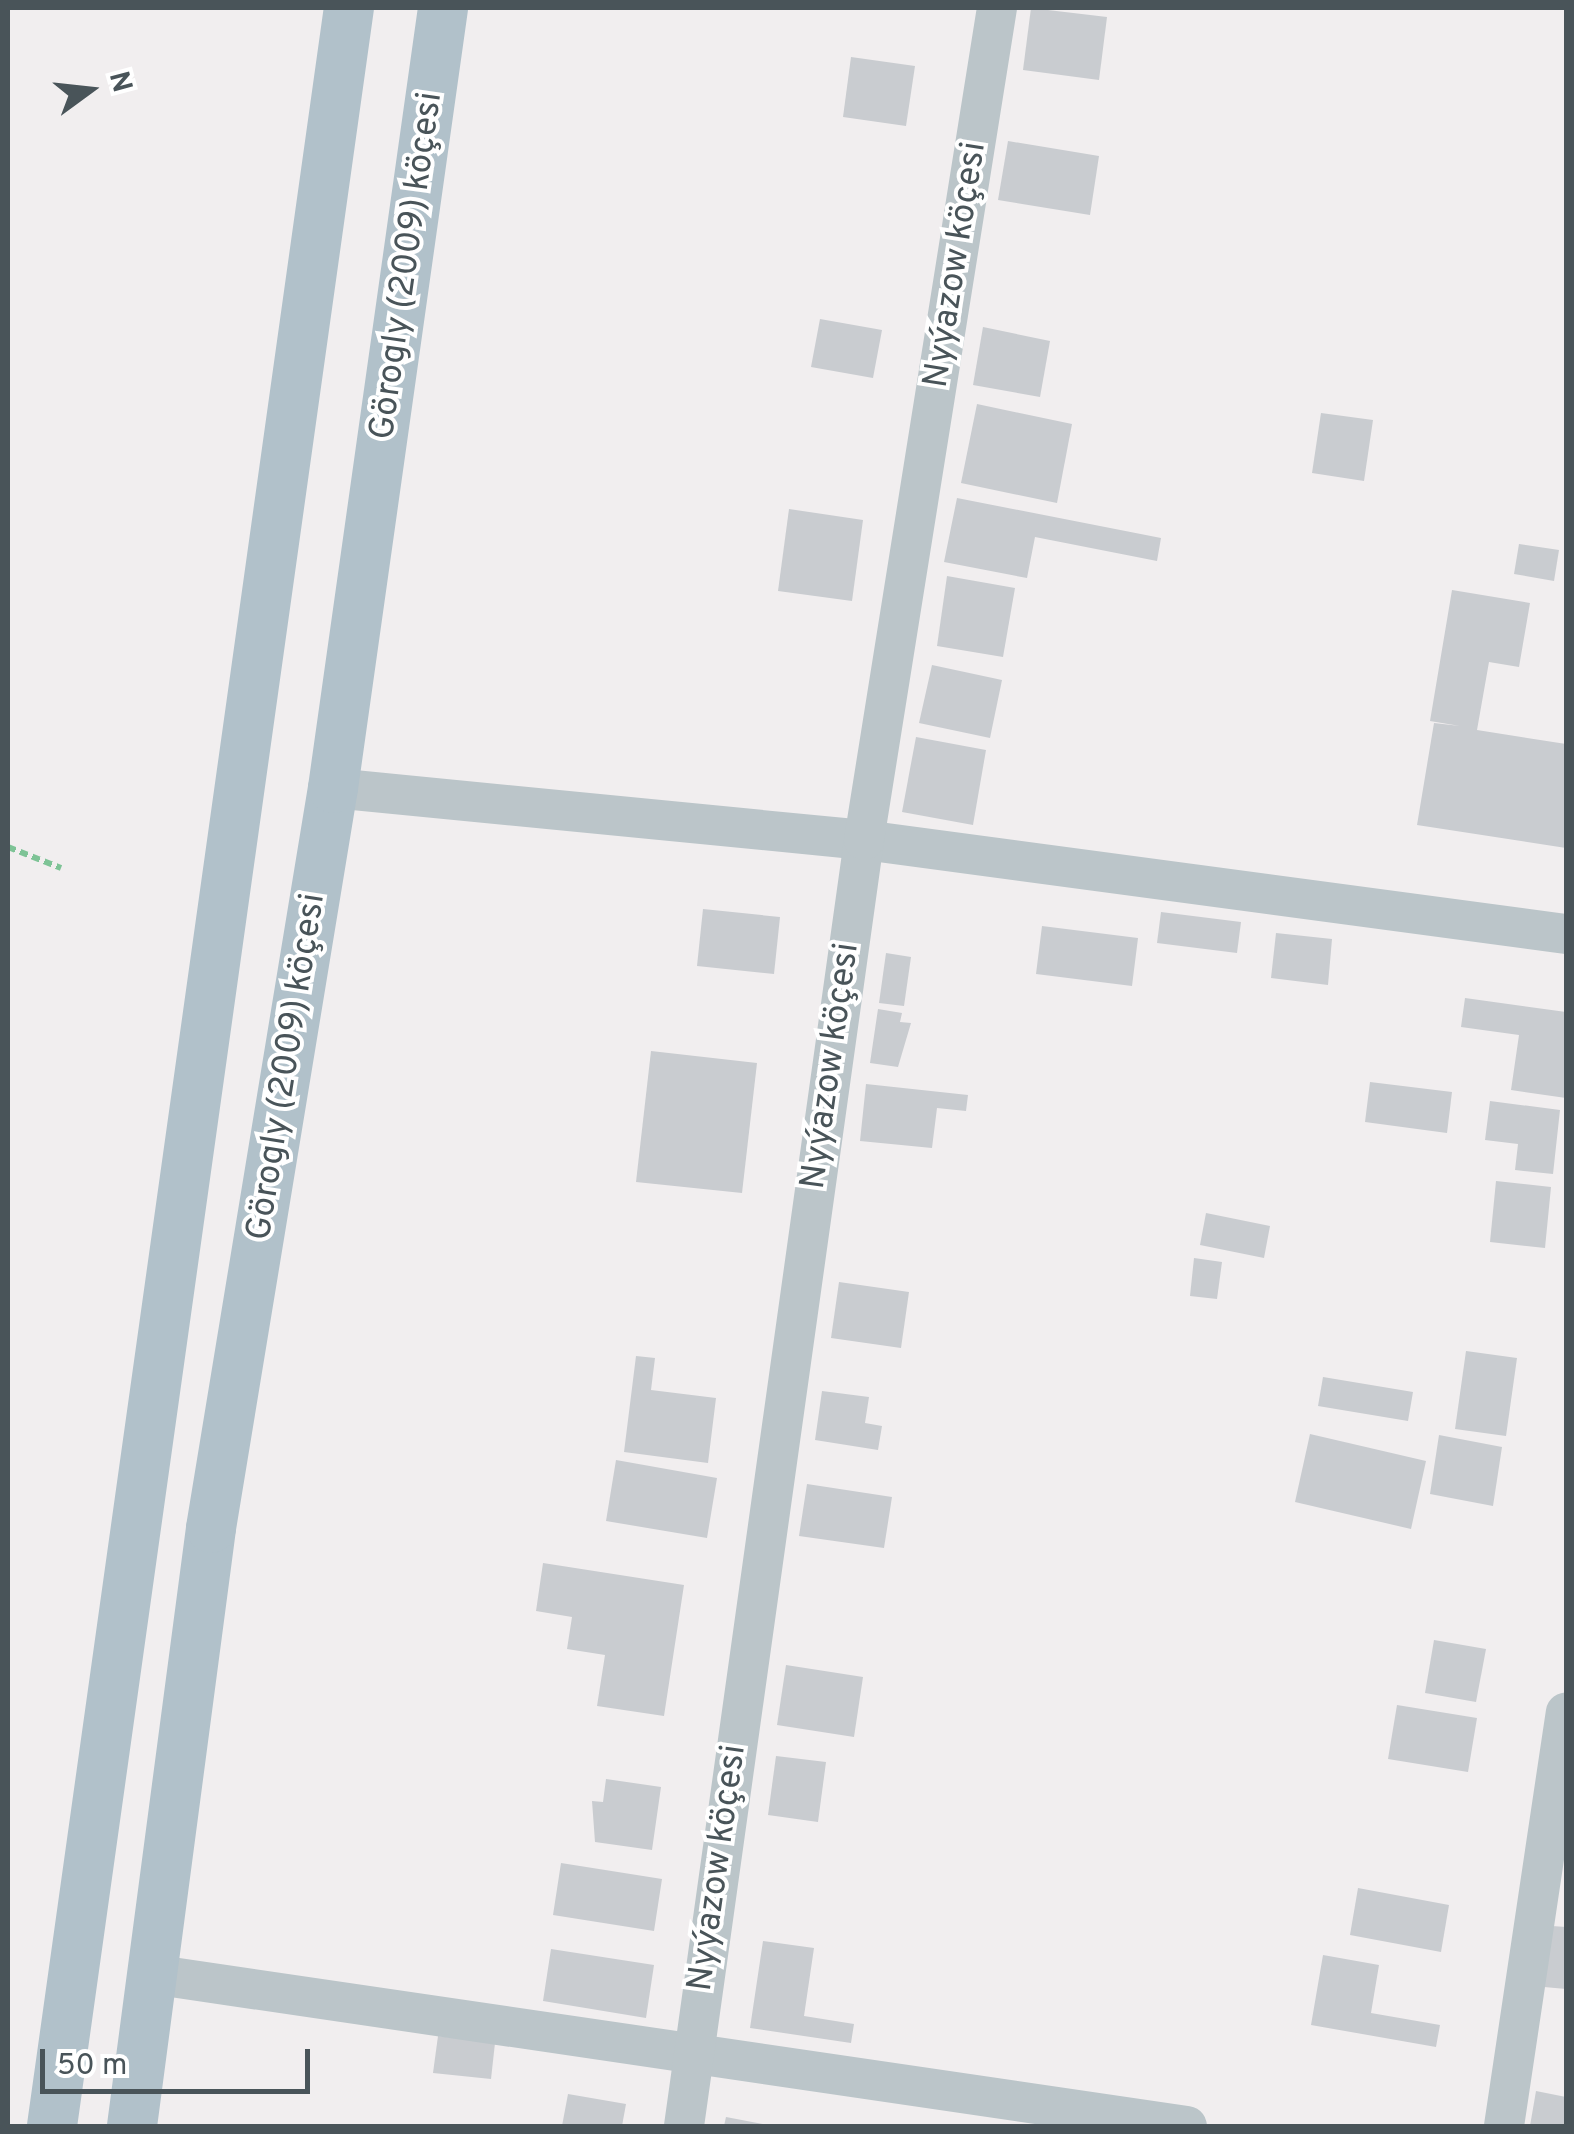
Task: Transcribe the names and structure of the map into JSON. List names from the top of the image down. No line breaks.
{"streets":{"main road":["Görogly (2009) köçesi"],"street":["Nyýazow köçesi"]},"scale_bar":"50 m","north":"right"}
